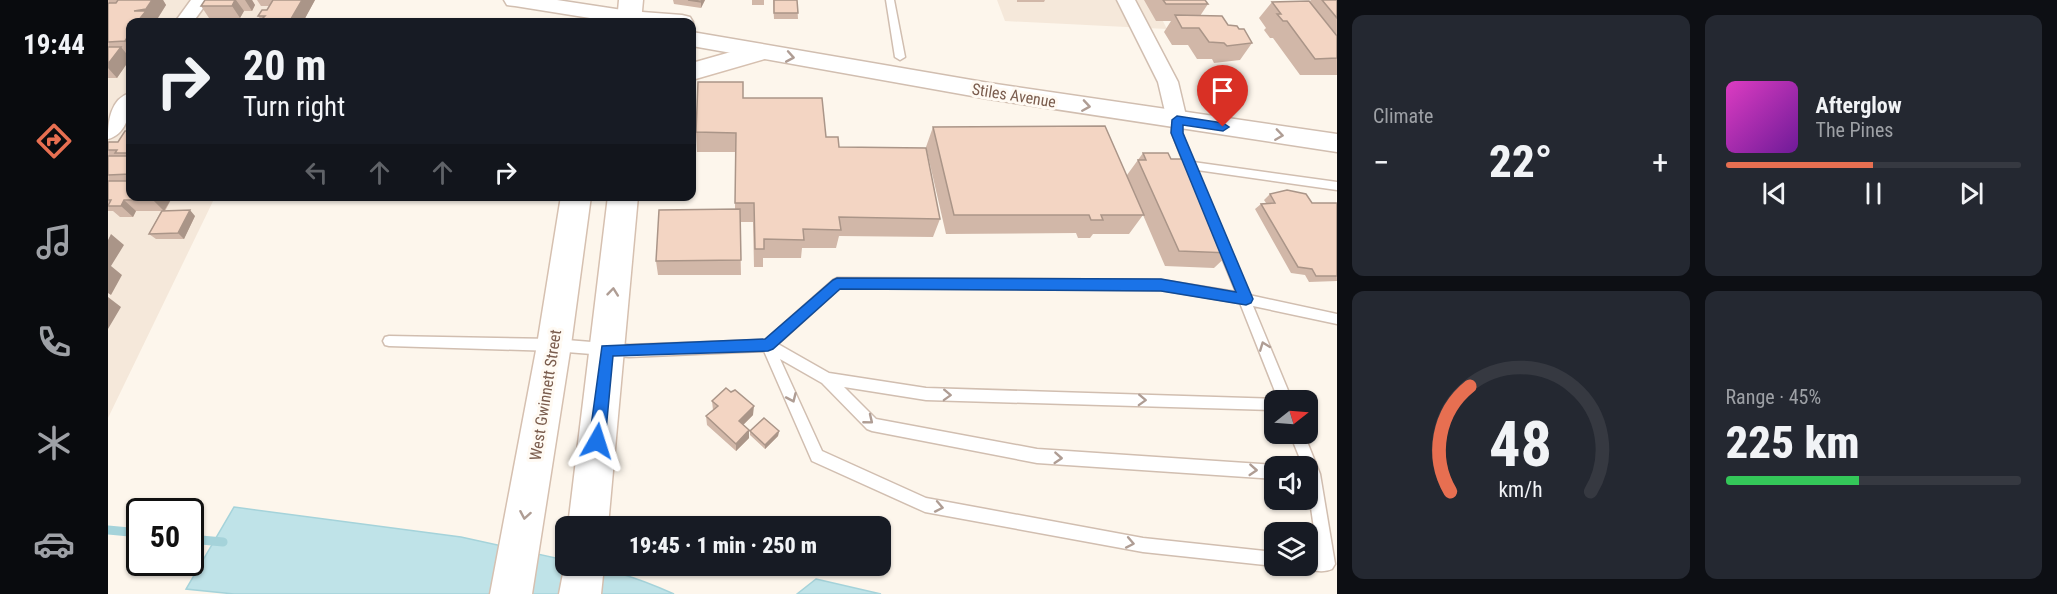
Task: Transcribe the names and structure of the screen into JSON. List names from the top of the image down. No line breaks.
{"streets":{"main road":["West Gwinnett Street"],"street":["Stiles Avenue"]},"north":"right","page":{"tabs":"19:44","tile":["Climate",["Range · 45%","225 km"]],"turn":["20 m","Turn right"],"song":["Afterglow","The Pines"],"heat":["−","22°","+"],"limit":"50","trip":"19:45 · 1 min · 250 m","gauge":["48","km/h"]}}
